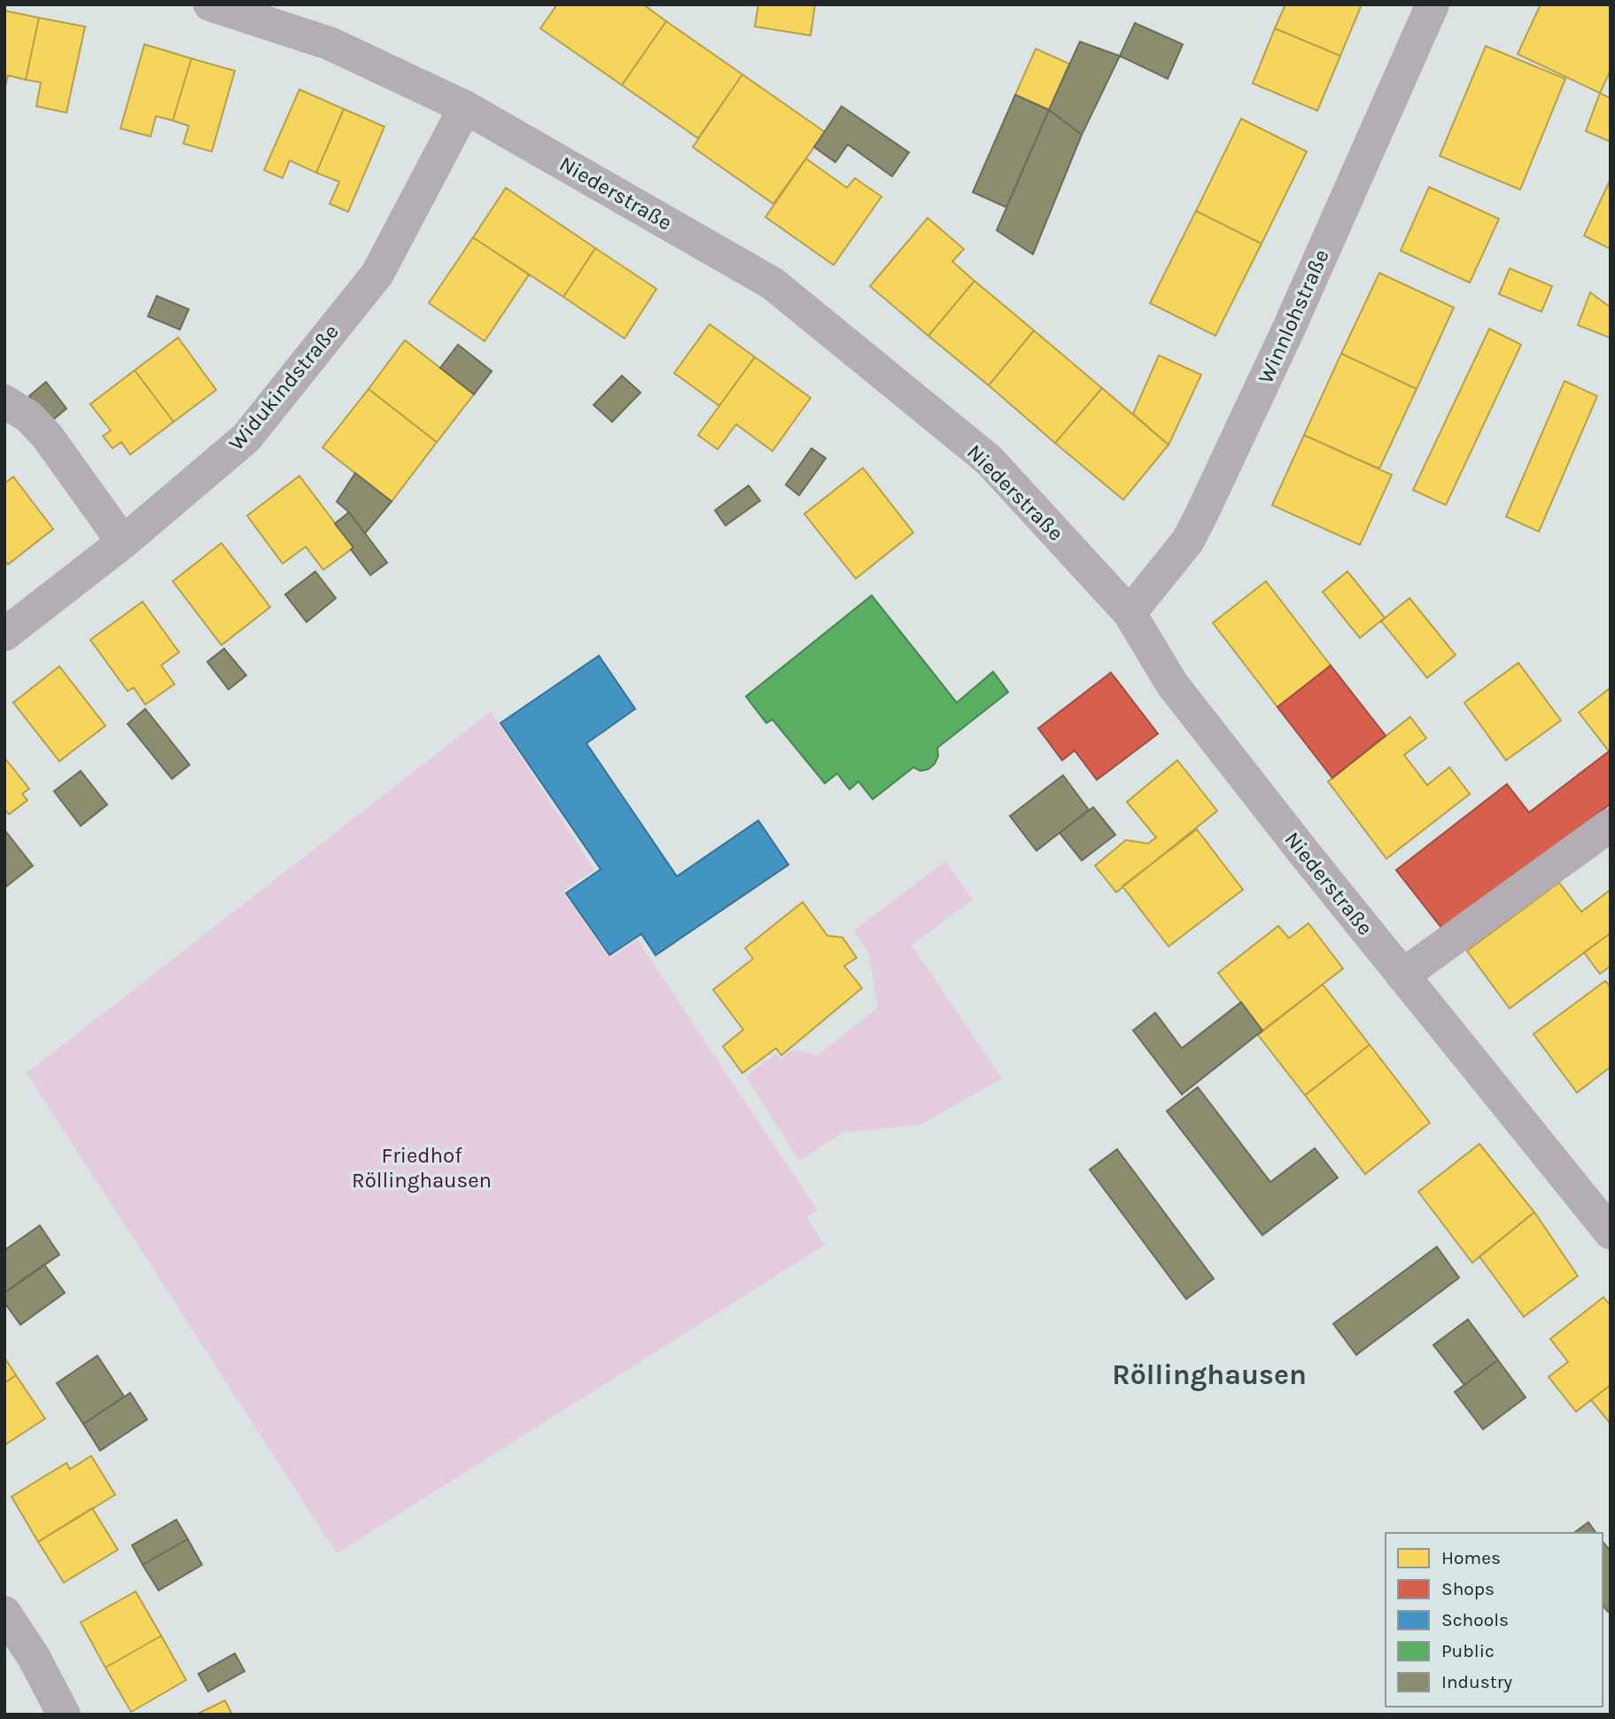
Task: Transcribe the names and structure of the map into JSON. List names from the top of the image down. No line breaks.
{"streets":{"street":["Niederstraße","Winnlohstraße","Widukindstraße"]},"crossings":[["Niederstraße","Winnlohstraße"],["Niederstraße","Widukindstraße"]],"districts":["Röllinghausen"],"parks":["Friedhof Röllinghausen"],"legend":["Homes","Shops","Schools","Public","Industry"]}
